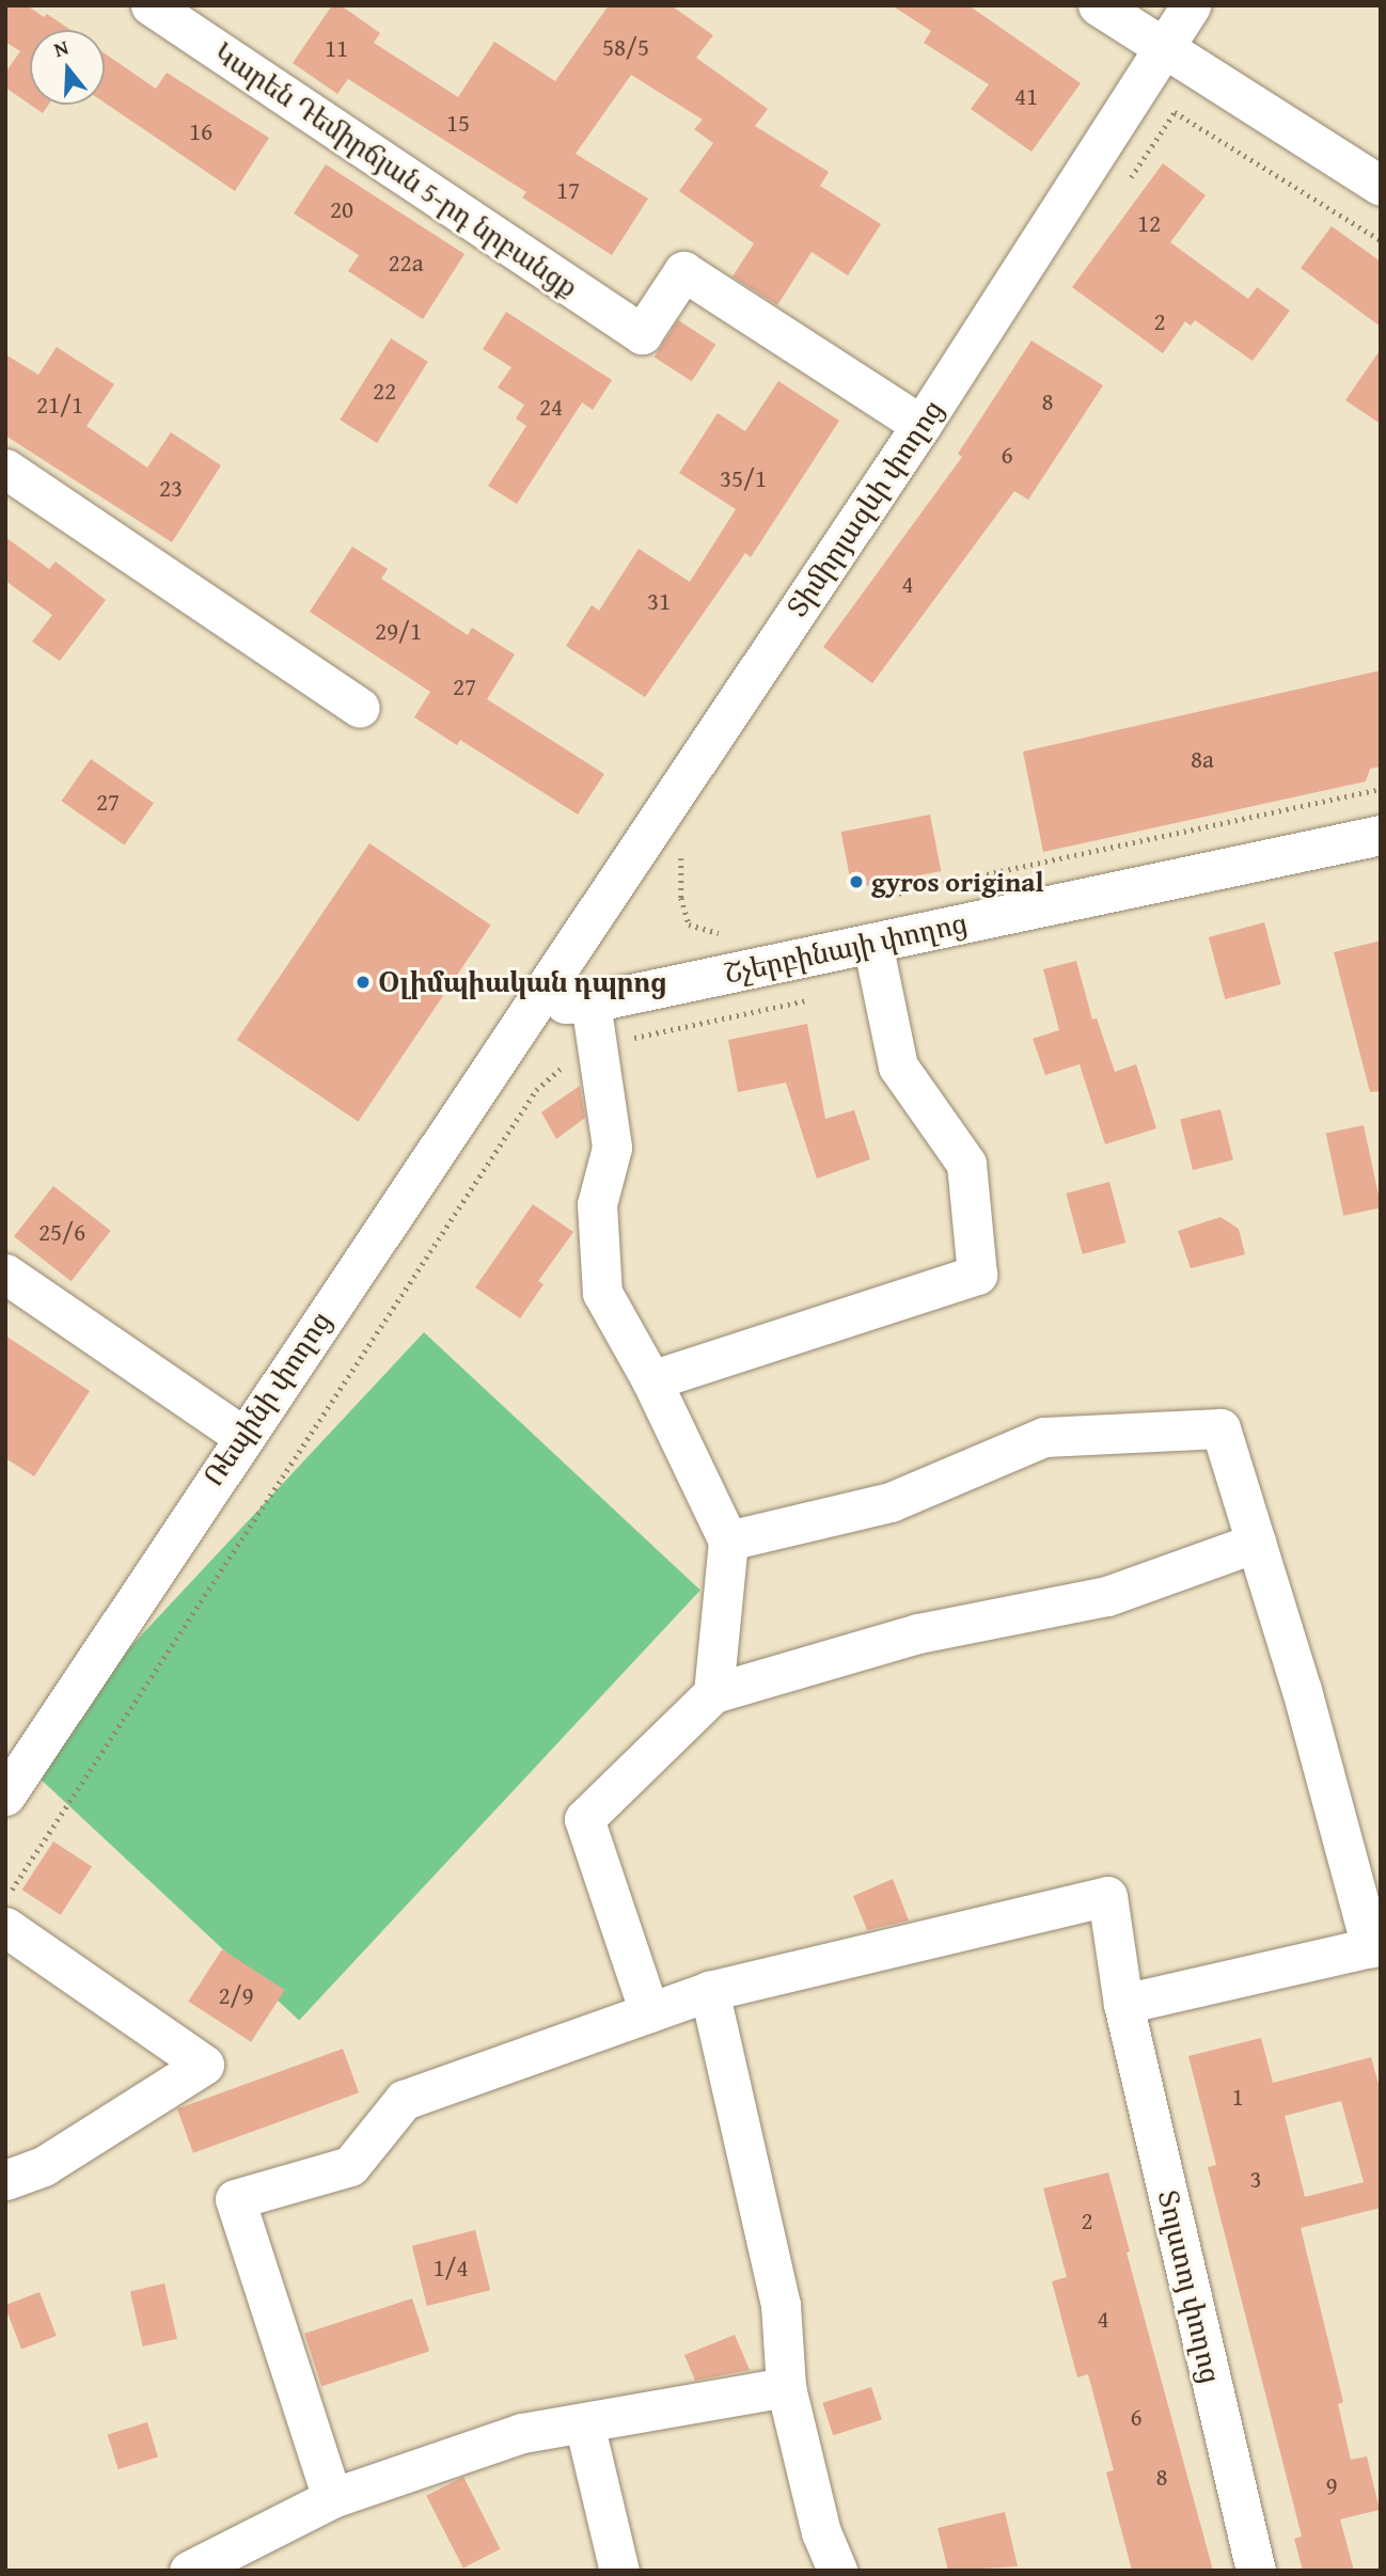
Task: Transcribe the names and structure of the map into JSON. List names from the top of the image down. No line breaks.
{"streets":{"street":["Կարեն Դեմիրճյան 5-րդ նրբանցք","Տիմիրյազևի փողոց","Շչերբինայի փողոց","Ռեպինի փողոց","Տոլստոյ փողոց"]},"crossings":[["Կարեն Դեմիրճյան 5-րդ նրբանցք","Տիմիրյազևի փողոց"],["Տիմիրյազևի փողոց","Շչերբինայի փողոց"],["Տիմիրյազևի փողոց","Ռեպինի փողոց"],["Շչերբինայի փողոց","Ռեպինի փողոց"]],"places":["gyros original","Օլիմպիական դպրոց"],"house_numbers":["58/5","11","41","15","16","17","20","12","22a","2","22","8","21/1","24","6","35/1","23","4","31","29/1","27","8a","27","25/6","2/9","1","3","2","1/4","4","6","8","9"],"north":"top"}
